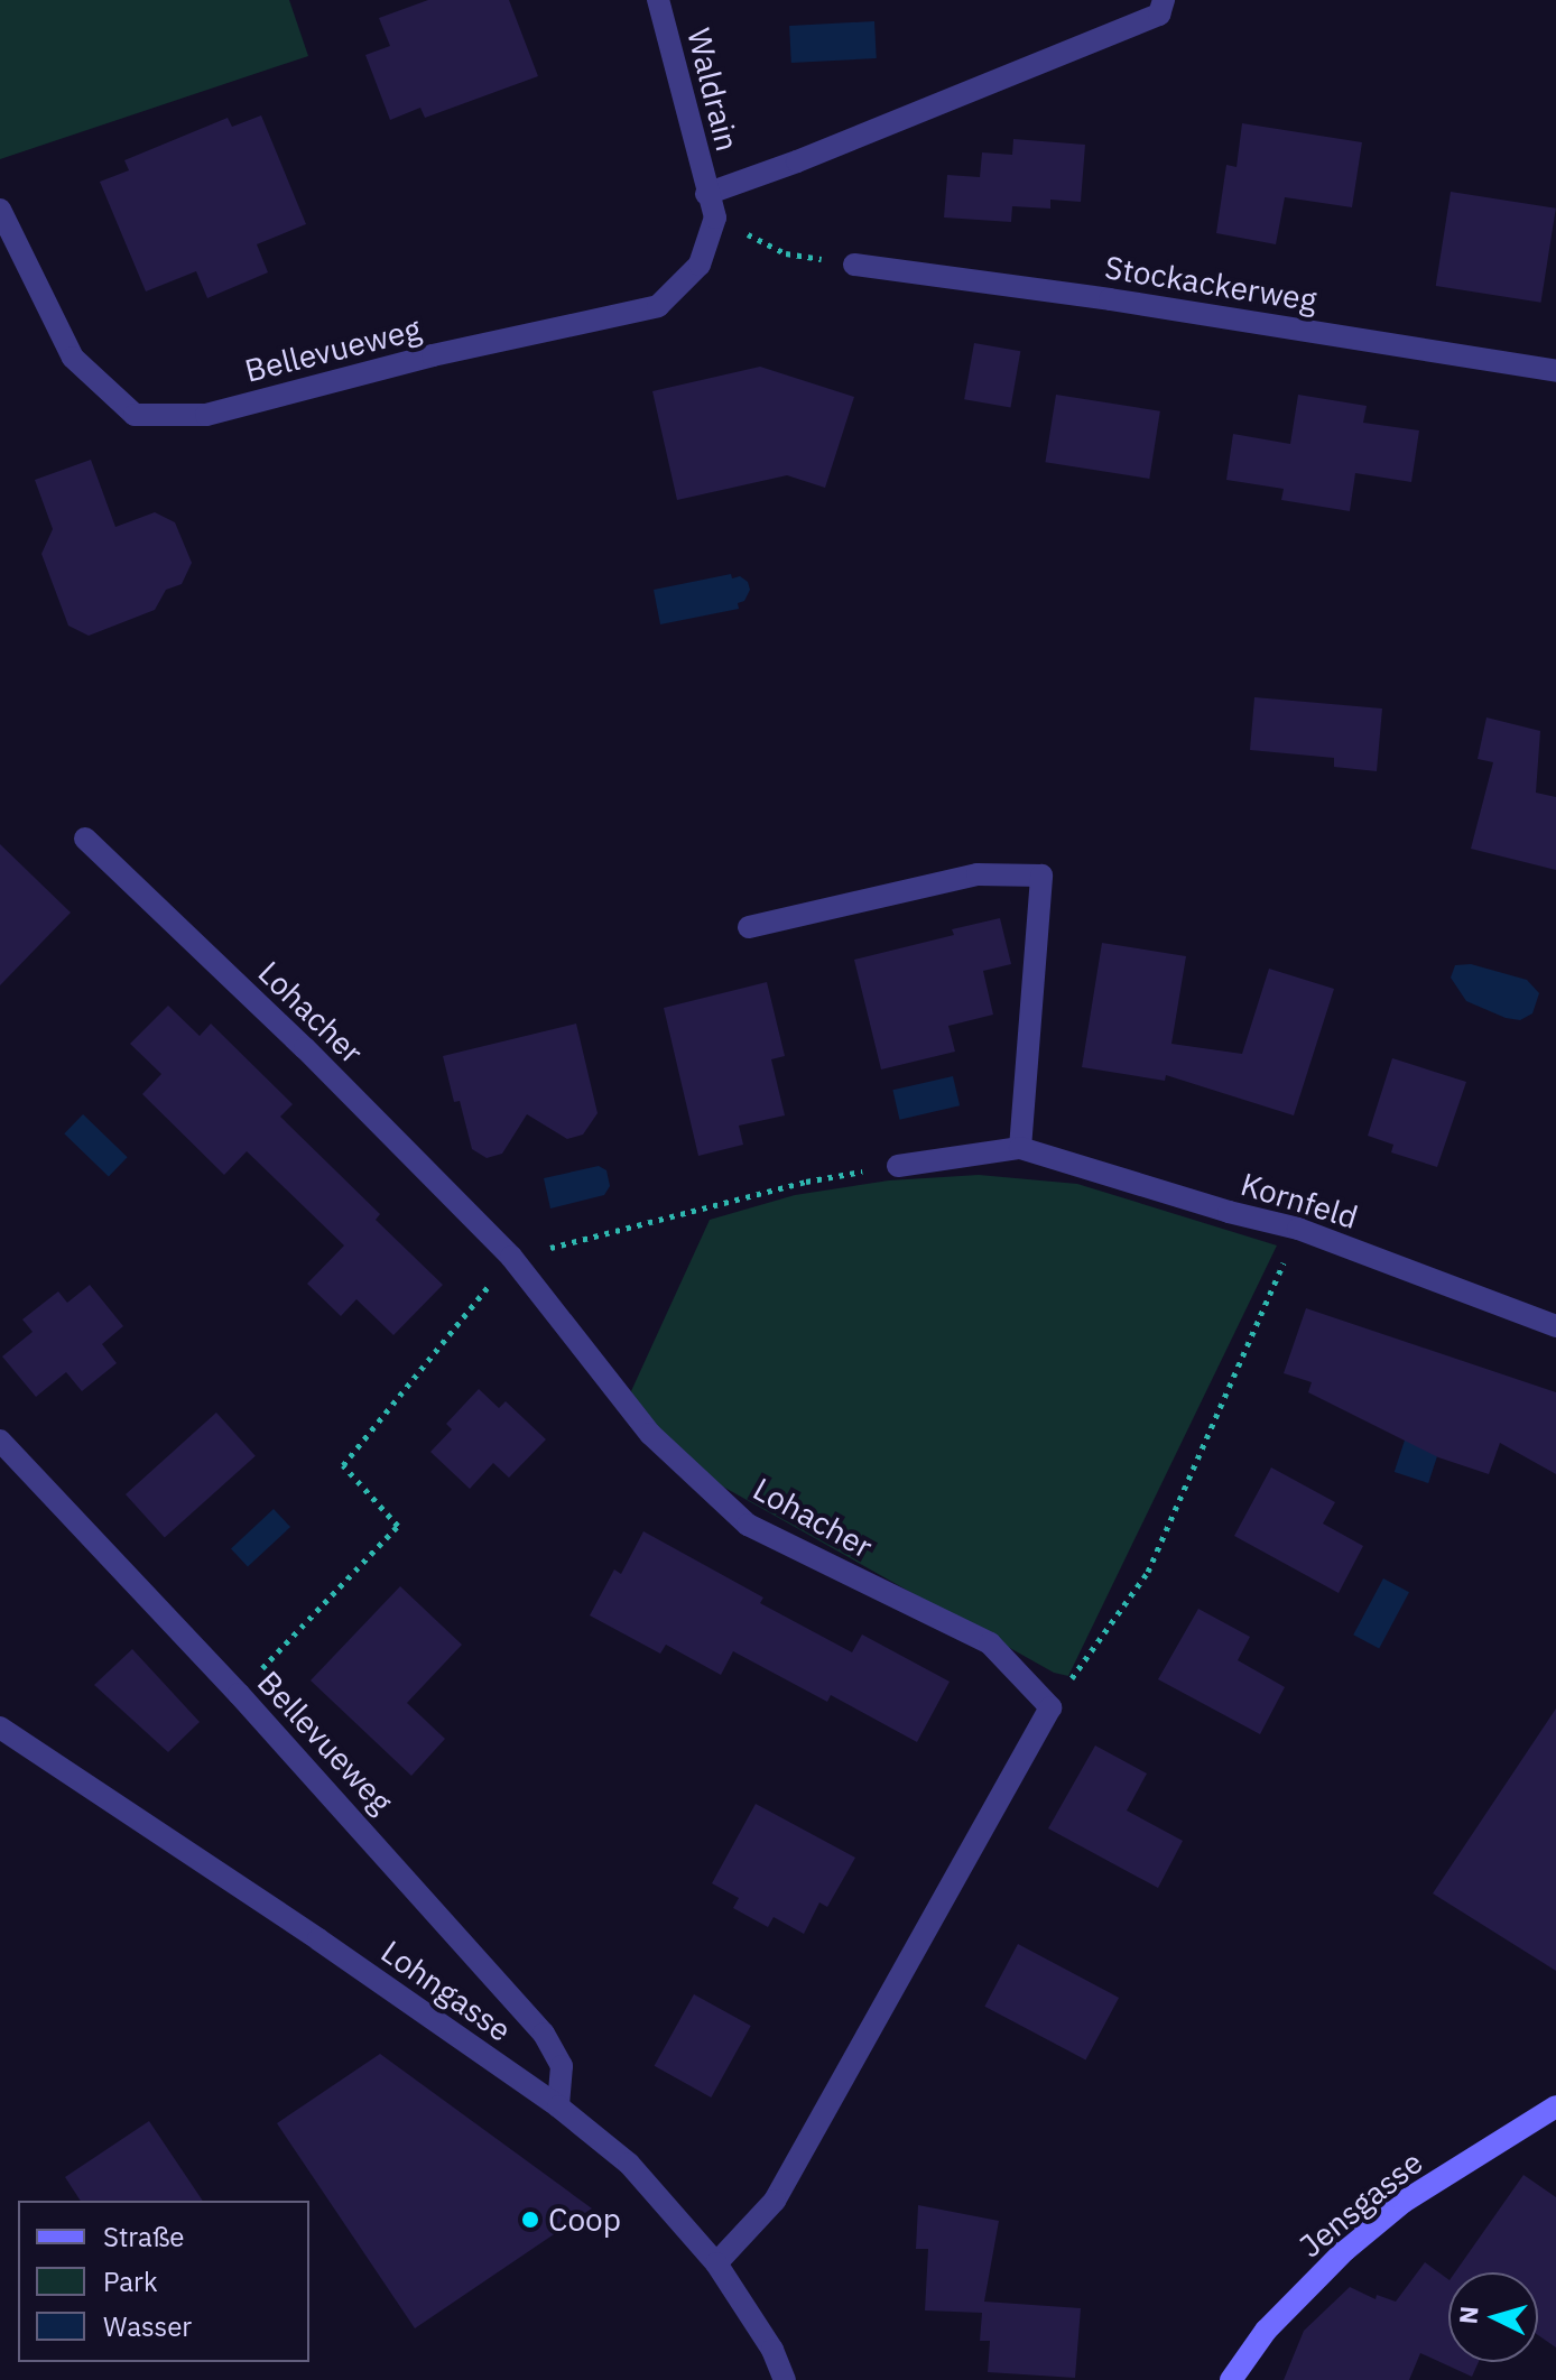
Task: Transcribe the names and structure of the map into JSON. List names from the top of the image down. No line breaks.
{"streets":{"street":["Waldrain","Stockackerweg","Bellevueweg","Lohacher","Kornfeld","Lohngasse","Jensgasse"]},"crossings":[["Bellevueweg","Lohngasse"]],"places":["Coop"],"legend":["Straße","Park","Wasser"],"north":"left"}
